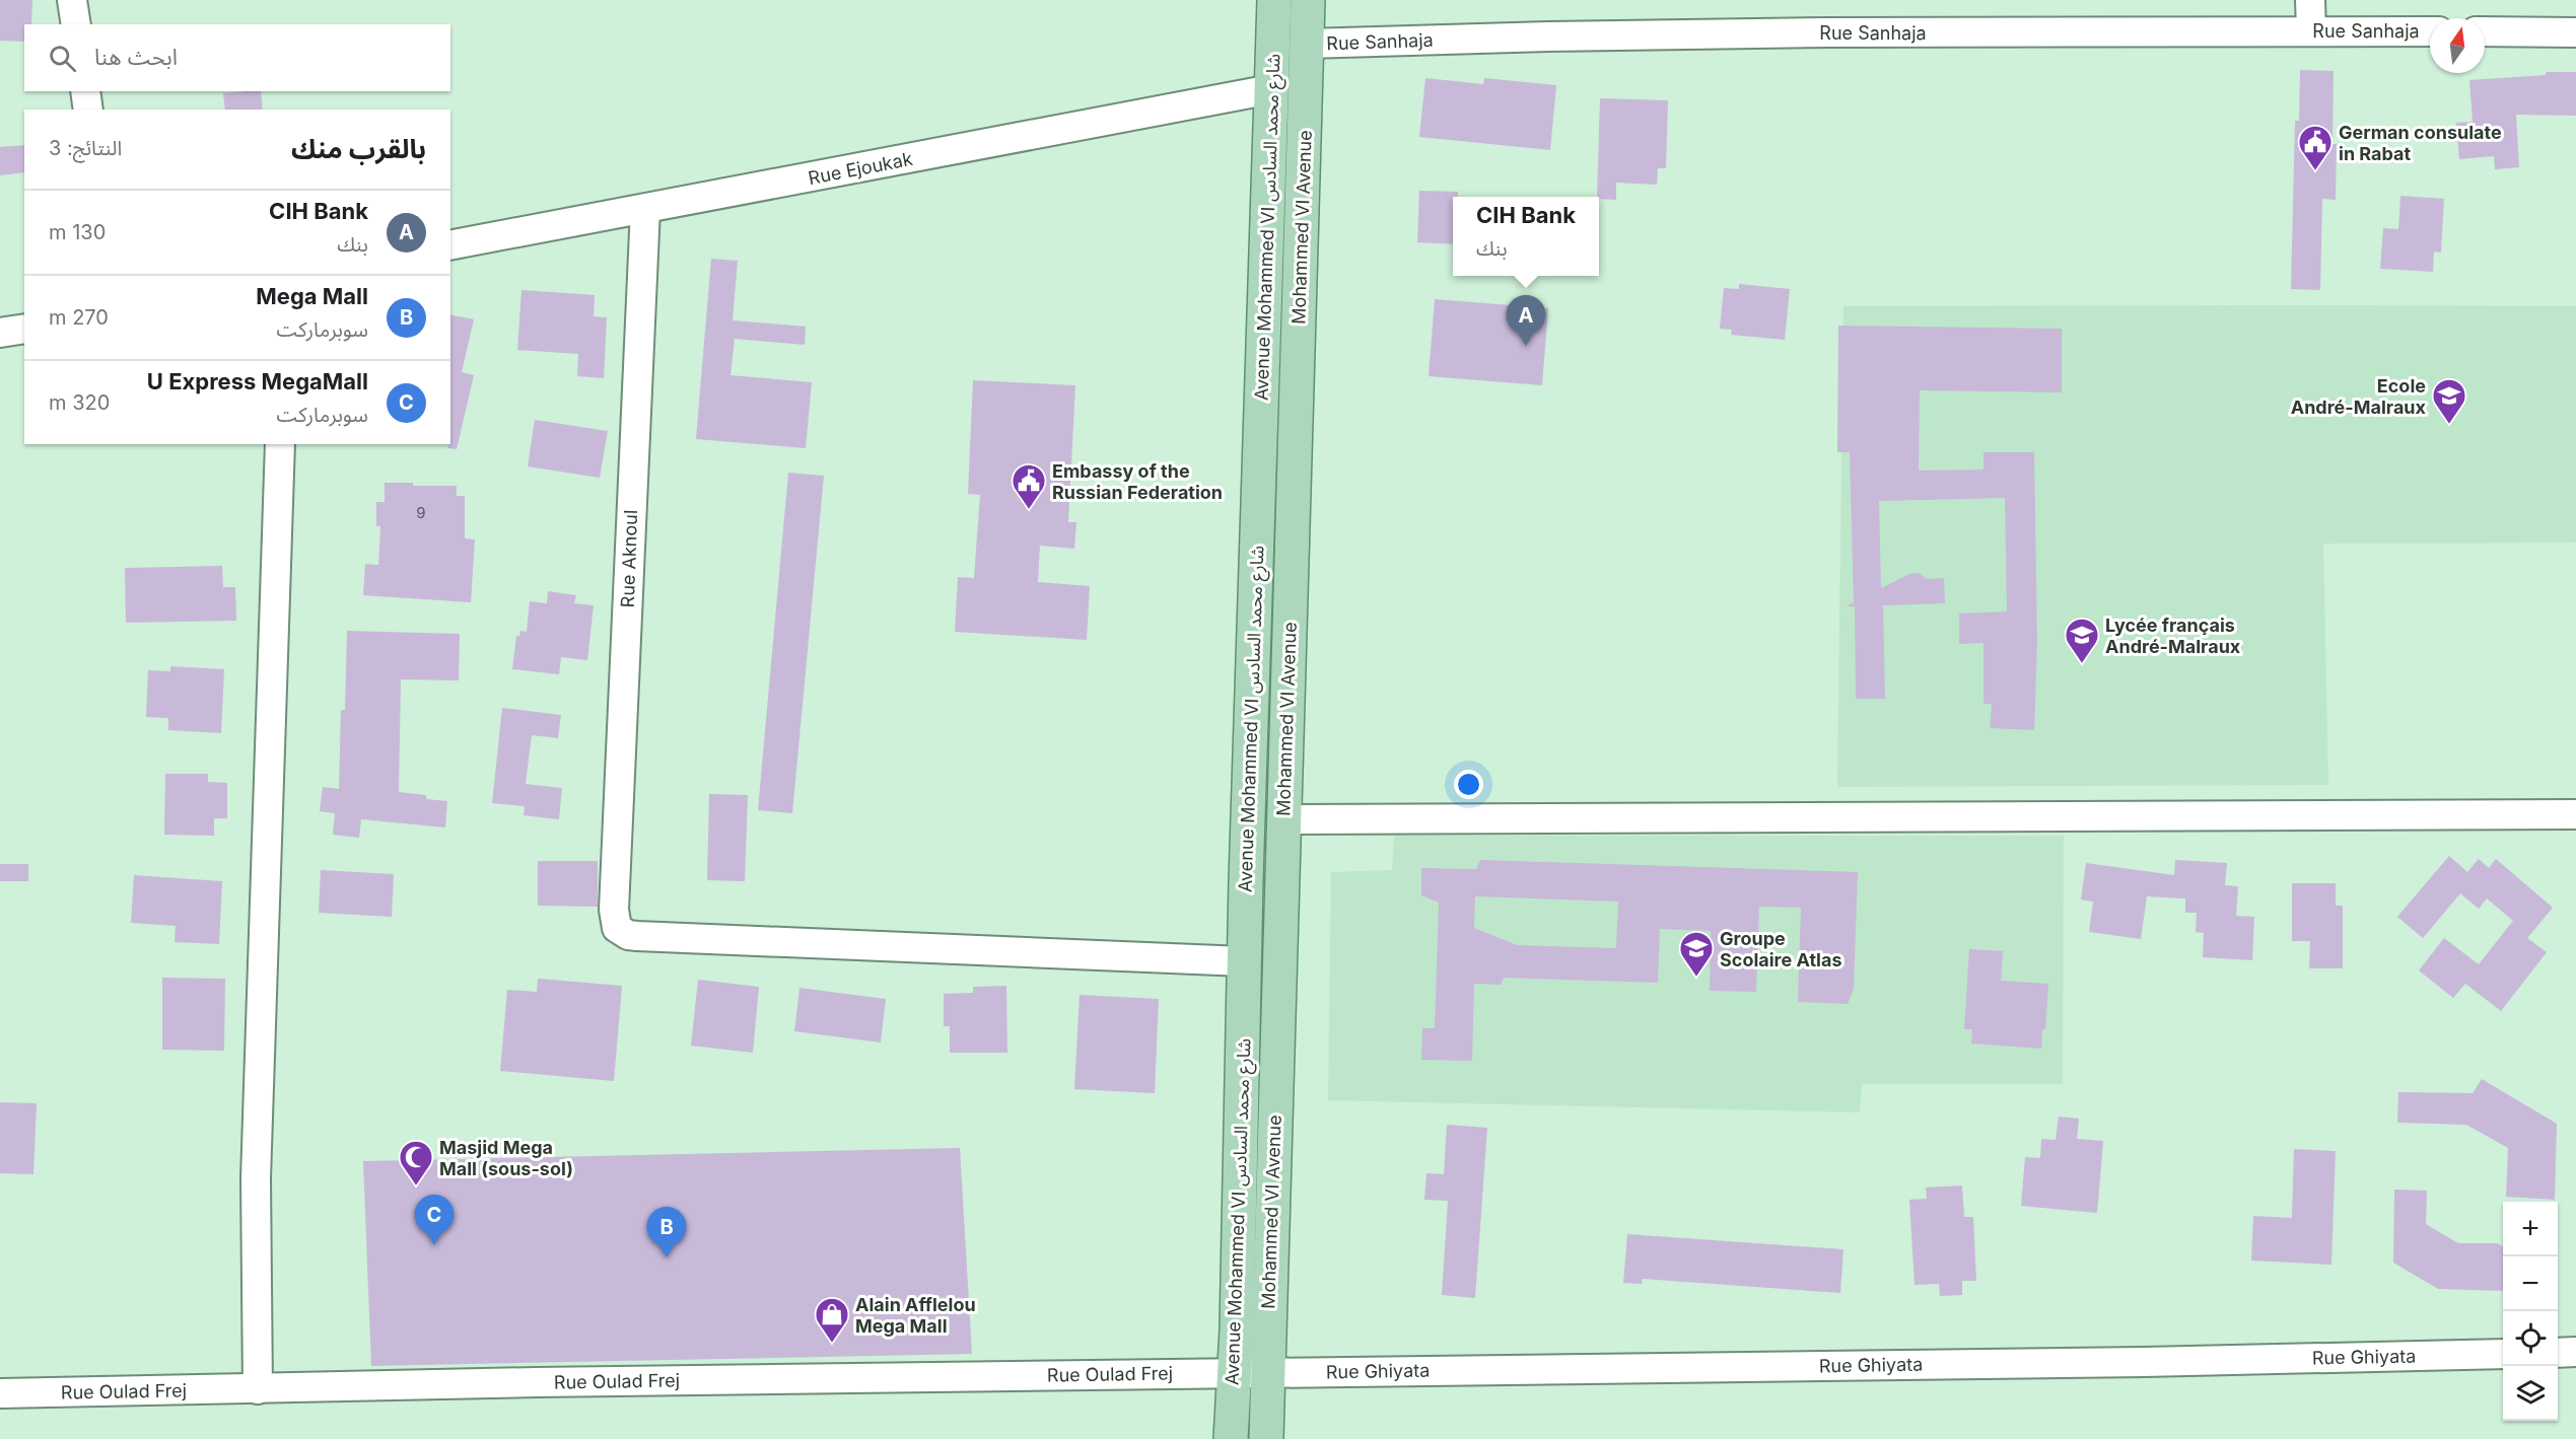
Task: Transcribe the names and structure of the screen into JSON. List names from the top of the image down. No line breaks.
{"streets":{"main road":["Avenue Mohammed VI شارع محمد السادس","Mohammed VI Avenue"],"street":["Rue Sanhaja","Rue Ejoukak","Rue Aknoul","Rue Ghiyata","Rue Oulad Frej"]},"crossings":[["Rue Sanhaja","Mohammed VI Avenue"],["Rue Ejoukak","Avenue Mohammed VI شارع محمد السادس"],["Rue Ejoukak","Rue Aknoul"],["Avenue Mohammed VI شارع محمد السادس","Rue Aknoul"],["Avenue Mohammed VI شارع محمد السادس","Rue Ghiyata"],["Avenue Mohammed VI شارع محمد السادس","Rue Oulad Frej"],["Mohammed VI Avenue","Rue Ghiyata"],["Rue Ghiyata","Rue Oulad Frej"]],"places":{"public building":["German consulate in Rabat","Embassy of the Russian Federation"],"school or university":["Ecole André-Malraux","Lycée français André-Malraux","Groupe Scolaire Atlas"],"mosque":["Masjid Mega Mall (sous-sol)"],"shop":["Alain Afflelou Mega Mall"]},"house_numbers":["9"],"north":"top","page":{"search":"ابحث هنا","heading":["بالقرب منك","النتائج: 3"],"list":[{"mark":"A","name":"CIH Bank","note":"بنك","value":"130 m"},{"mark":"B","name":"Mega Mall","note":"سوبرماركت","value":"270 m"},{"mark":"C","name":"U Express MegaMall","note":"سوبرماركت","value":"320 m"}],"popup":["CIH Bank","بنك"],"pins":["A","C","B"],"map_buttons":["+","−"]}}
